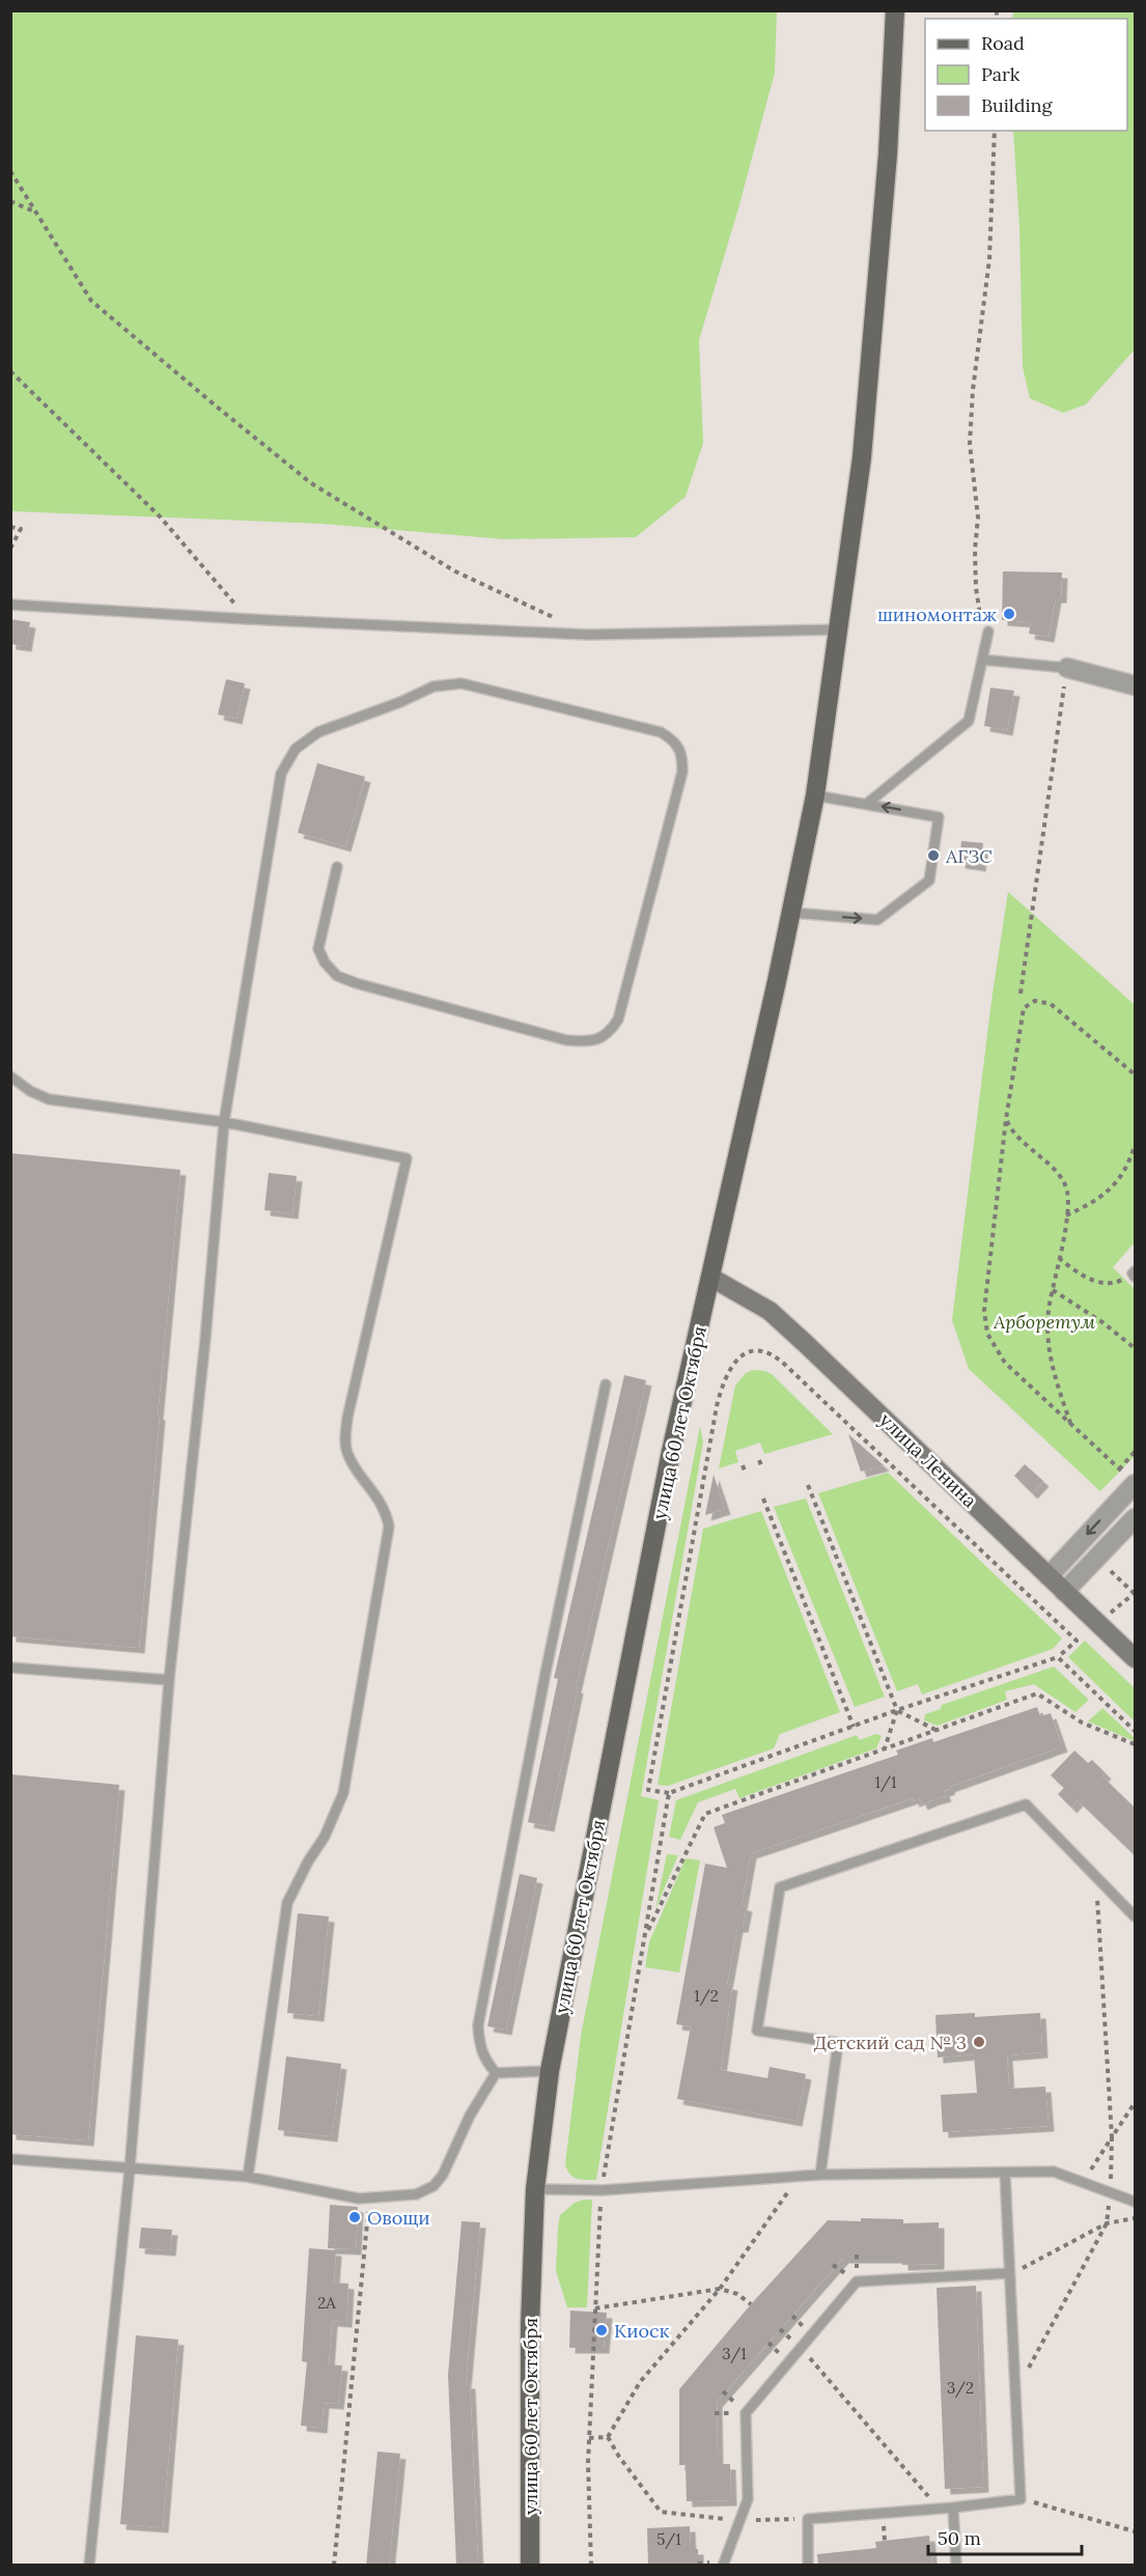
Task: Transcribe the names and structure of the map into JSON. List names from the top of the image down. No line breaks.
{"streets":{"main road":["улица 60 лет Октября","улица Ленина"]},"crossings":[["улица 60 лет Октября","улица Ленина"]],"parks":["Арборетум"],"places":["шиномонтаж","АГЗС","Детский сад № 3","Овощи","Киоск"],"house_numbers":["1/1","1/2","2А","3/1","3/2","5/1"],"legend":["Road","Park","Building"],"scale_bar":"50 m"}
